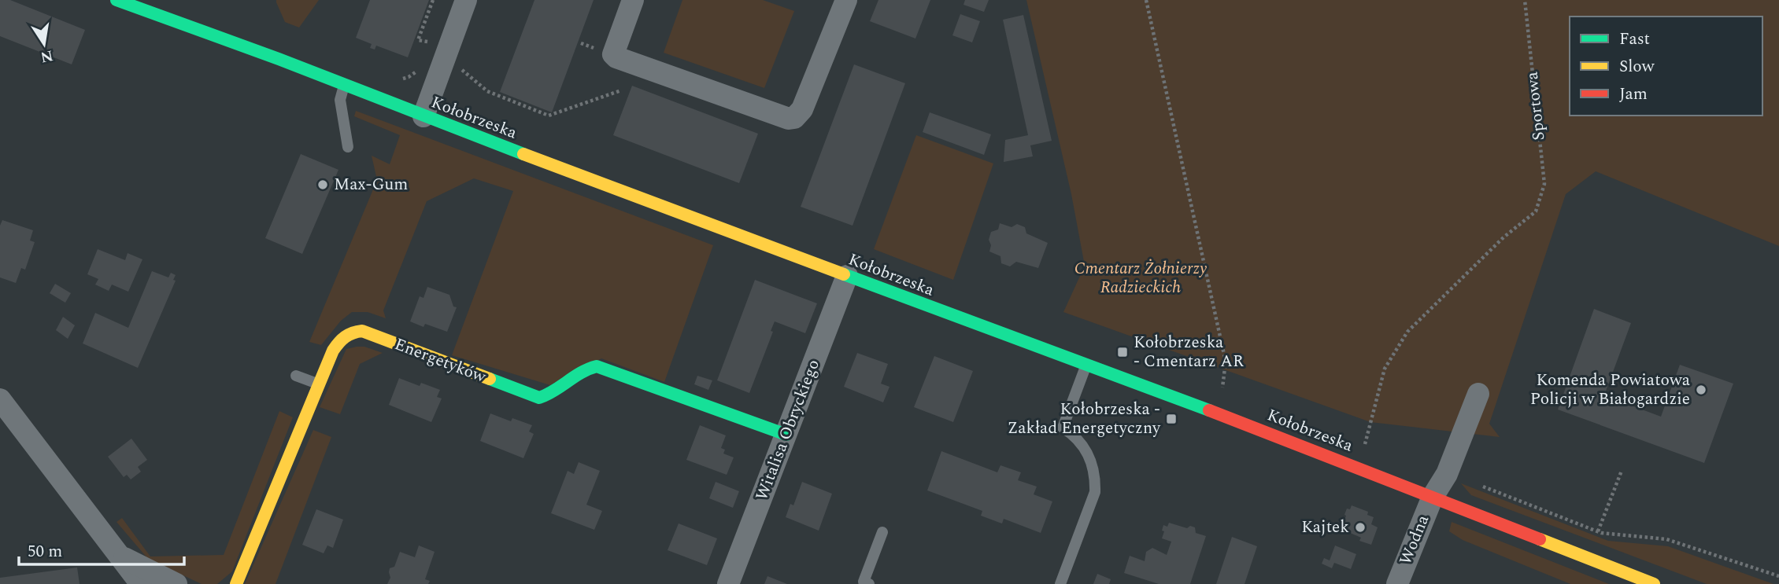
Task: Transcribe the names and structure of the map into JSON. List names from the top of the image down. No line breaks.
{"streets":{"main road":["Kołobrzeska","Energetyków"],"street":["Witalisa Obryckiego","Wodna"],"path":["Sportowa"]},"crossings":[["Sportowa","Kołobrzeska"],["Kołobrzeska","Witalisa Obryckiego"],["Kołobrzeska","Wodna"],["Energetyków","Witalisa Obryckiego"]],"parks":["Cmentarz Żołnierzy Radzieckich"],"places":{"other":["Max-Gum","Komenda Powiatowa Policji w Białogardzie","Kajtek"],"transit":["Kołobrzeska - Cmentarz AR","Kołobrzeska - Zakład Energetyczny"]},"legend":["Fast","Slow","Jam"],"scale_bar":"50 m","north":"bottom"}
